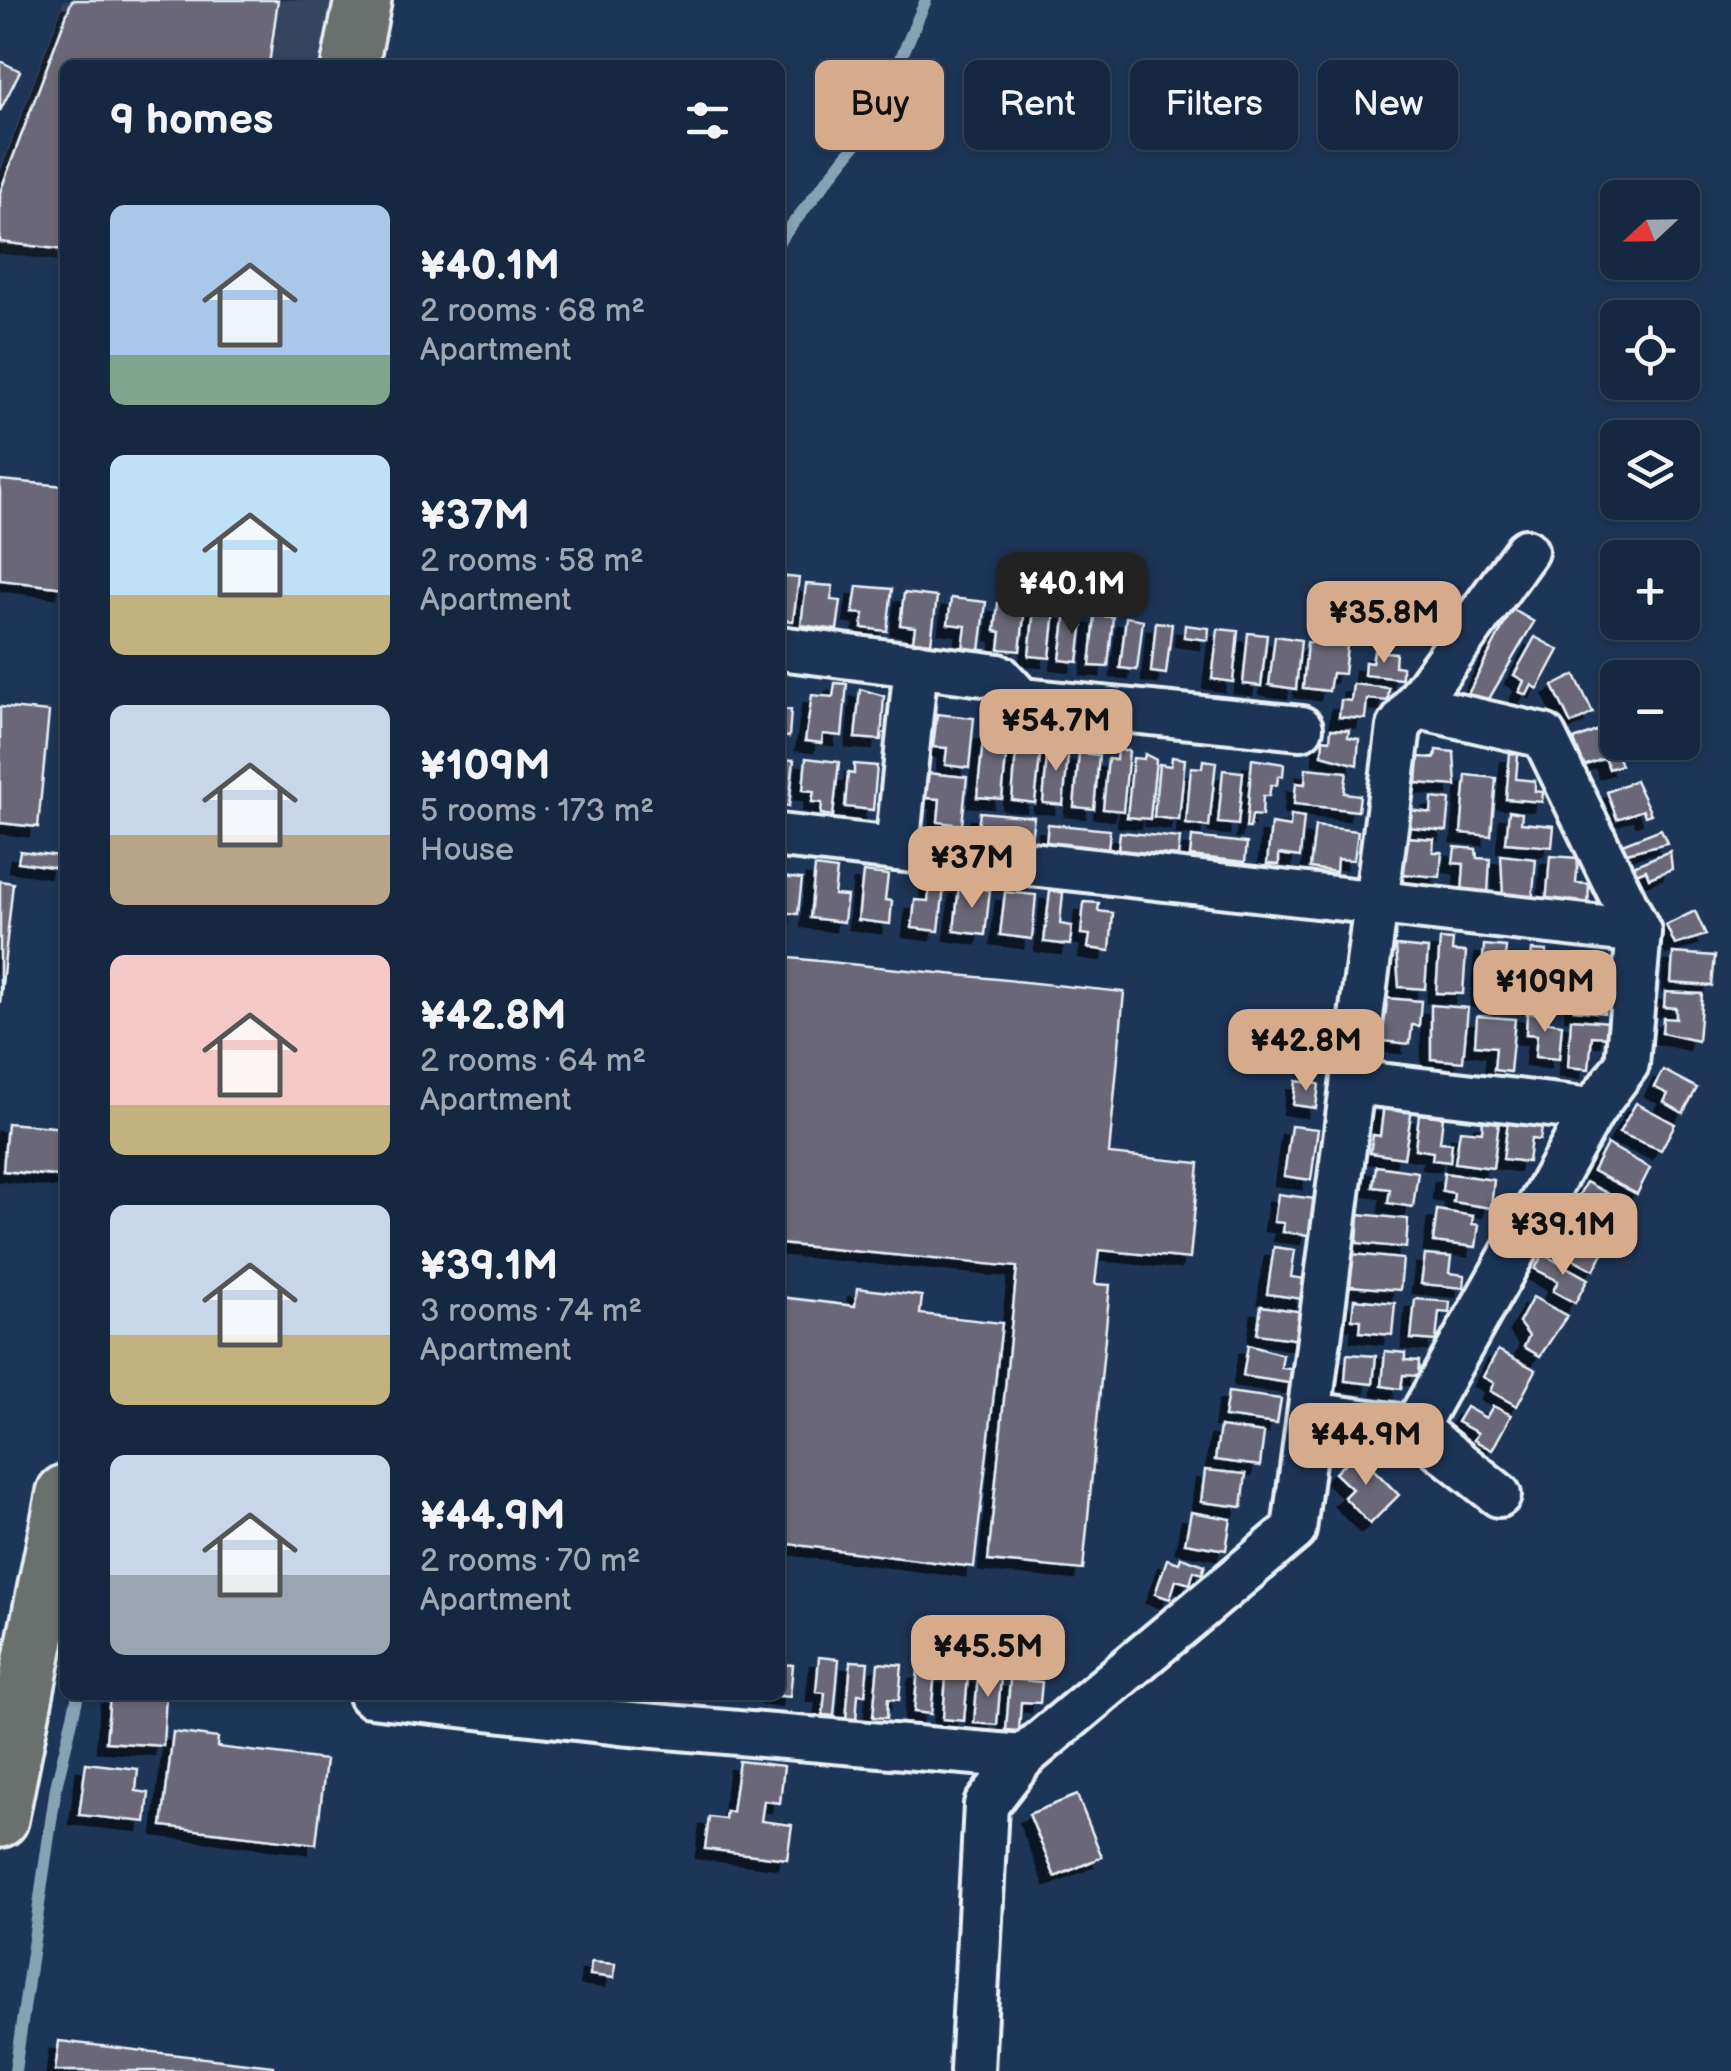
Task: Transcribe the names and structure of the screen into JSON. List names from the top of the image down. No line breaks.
{"north":"left","page":{"chip":["Buy","Rent","Filters","New"],"heading":"9 homes","map_buttons":["+","−"],"list":[{"name":"¥40.1M","note":"2 rooms · 68 m² · Apartment"},{"name":"¥37M","note":"2 rooms · 58 m² · Apartment"},{"name":"¥109M","note":"5 rooms · 173 m² · House"},{"name":"¥42.8M","note":"2 rooms · 64 m² · Apartment"},{"name":"¥39.1M","note":"3 rooms · 74 m² · Apartment"},{"name":"¥44.9M","note":"2 rooms · 70 m² · Apartment"}],"price":["¥40.1M","¥35.8M","¥54.7M","¥37M","¥109M","¥42.8M","¥39.1M","¥44.9M","¥45.5M"]}}
